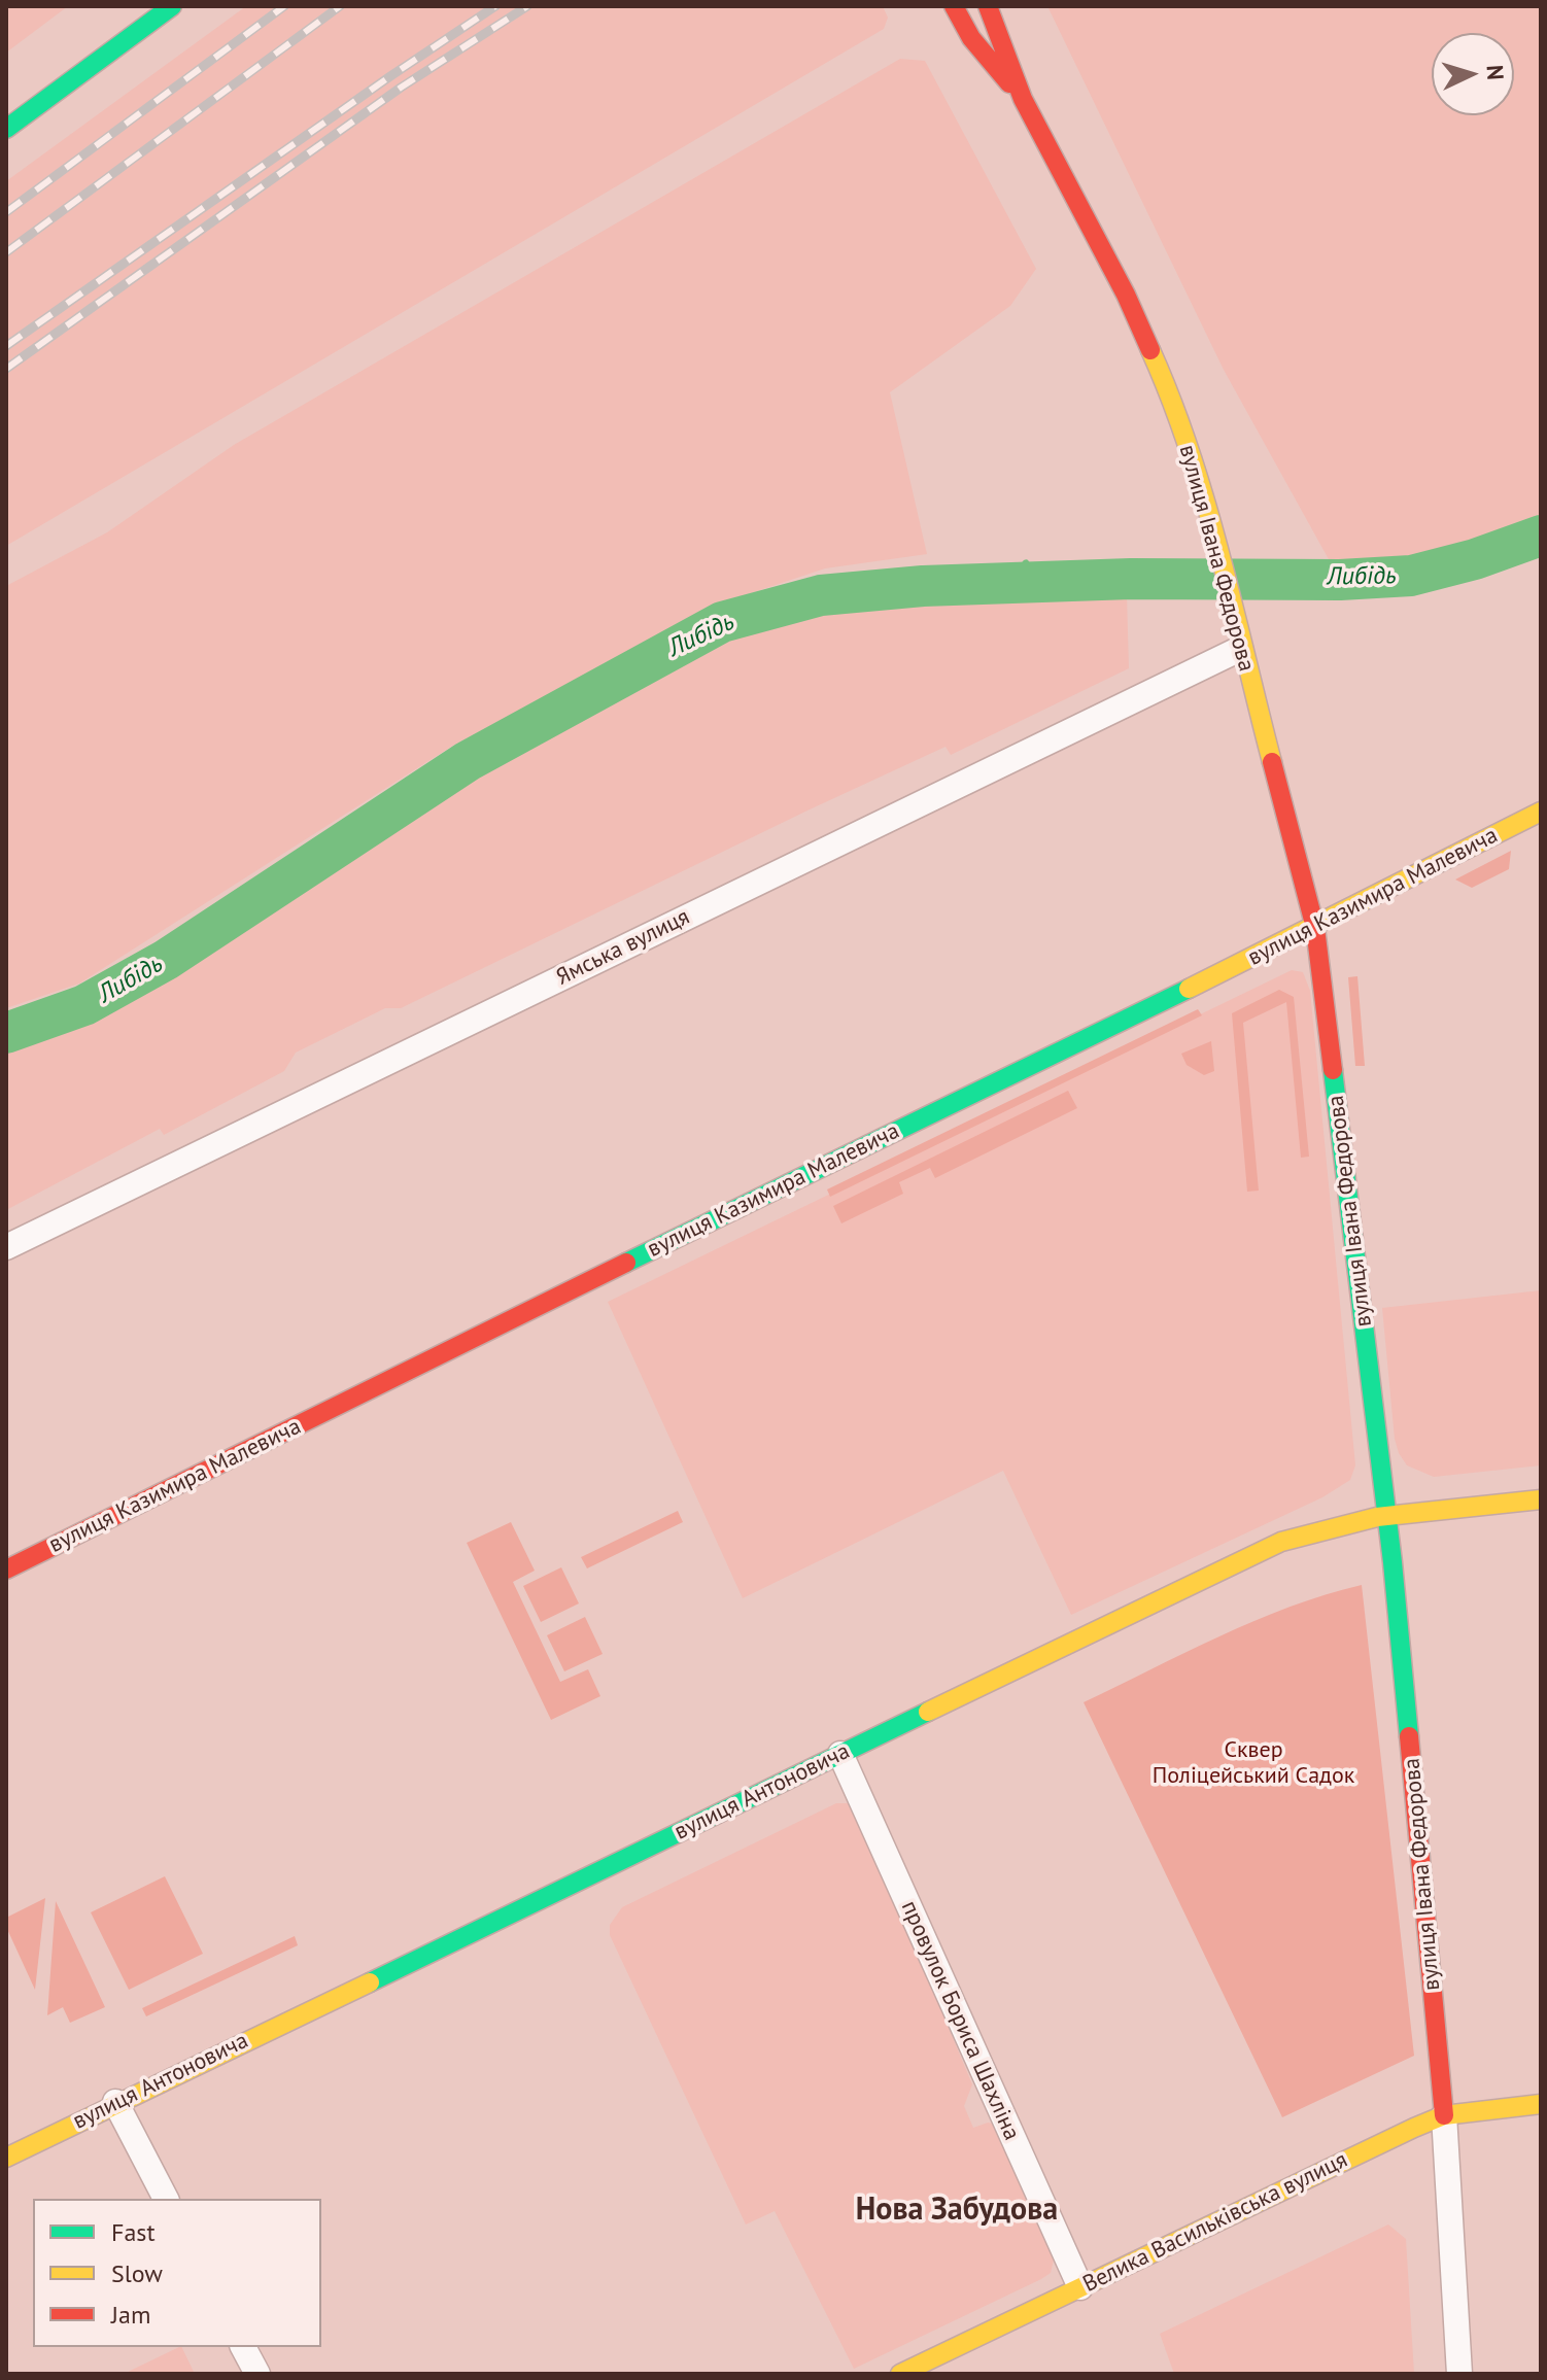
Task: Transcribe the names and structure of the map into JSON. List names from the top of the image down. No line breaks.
{"streets":{"main road":["вулиця Івана Федорова","вулиця Казимира Малевича","вулиця Антоновича","Велика Васильківська вулиця"],"street":["Ямська вулиця","провулок Бориса Шахліна"]},"crossings":[["вулиця Івана Федорова","вулиця Казимира Малевича"],["вулиця Івана Федорова","Ямська вулиця"],["вулиця Івана Федорова","вулиця Антоновича"],["вулиця Івана Федорова","Велика Васильківська вулиця"],["вулиця Антоновича","провулок Бориса Шахліна"],["провулок Бориса Шахліна","Велика Васильківська вулиця"]],"districts":["Нова Забудова"],"water":["Либідь"],"parks":["Сквер Поліцейський Садок"],"legend":["Fast","Slow","Jam"],"north":"right"}
